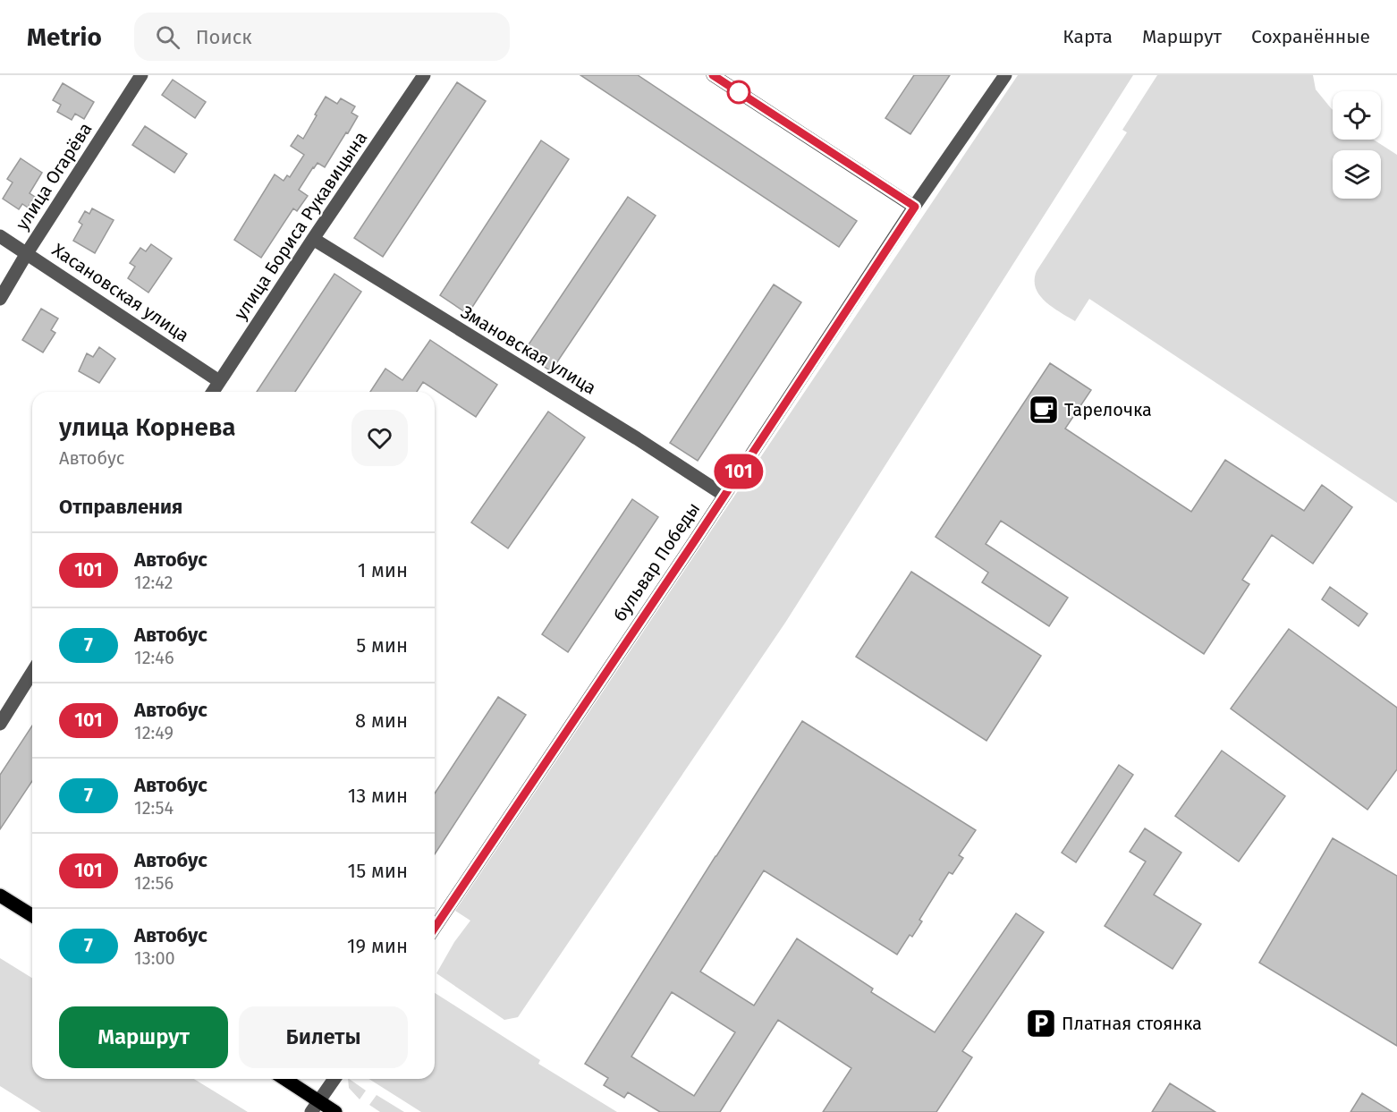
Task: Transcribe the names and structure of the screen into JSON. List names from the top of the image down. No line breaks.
{"streets":{"street":["улица Огарёва","улица Бориса Рукавицына","Хасановская улица","Змановская улица","бульвар Победы"]},"crossings":[["улица Огарёва","Хасановская улица"],["улица Бориса Рукавицына","Хасановская улица"],["улица Бориса Рукавицына","Змановская улица"],["Змановская улица","бульвар Победы"]],"places":{"cafe":["Тарелочка"],"parking":["Платная стоянка"]},"lines":["bus line 101"],"page":{"header":"Metrio","search":"Поиск","nav":["Карта","Маршрут","Сохранённые"],"on_map":"101","heading":[["улица Корнева","Автобус"],"Отправления"],"list":[{"mark":"101","name":"Автобус","note":"12:42","value":"1 мин"},{"mark":"7","name":"Автобус","note":"12:46","value":"5 мин"},{"mark":"101","name":"Автобус","note":"12:49","value":"8 мин"},{"mark":"7","name":"Автобус","note":"12:54","value":"13 мин"},{"mark":"101","name":"Автобус","note":"12:56","value":"15 мин"},{"mark":"7","name":"Автобус","note":"13:00","value":"19 мин"}],"buttons":["Маршрут","Билеты"]}}
